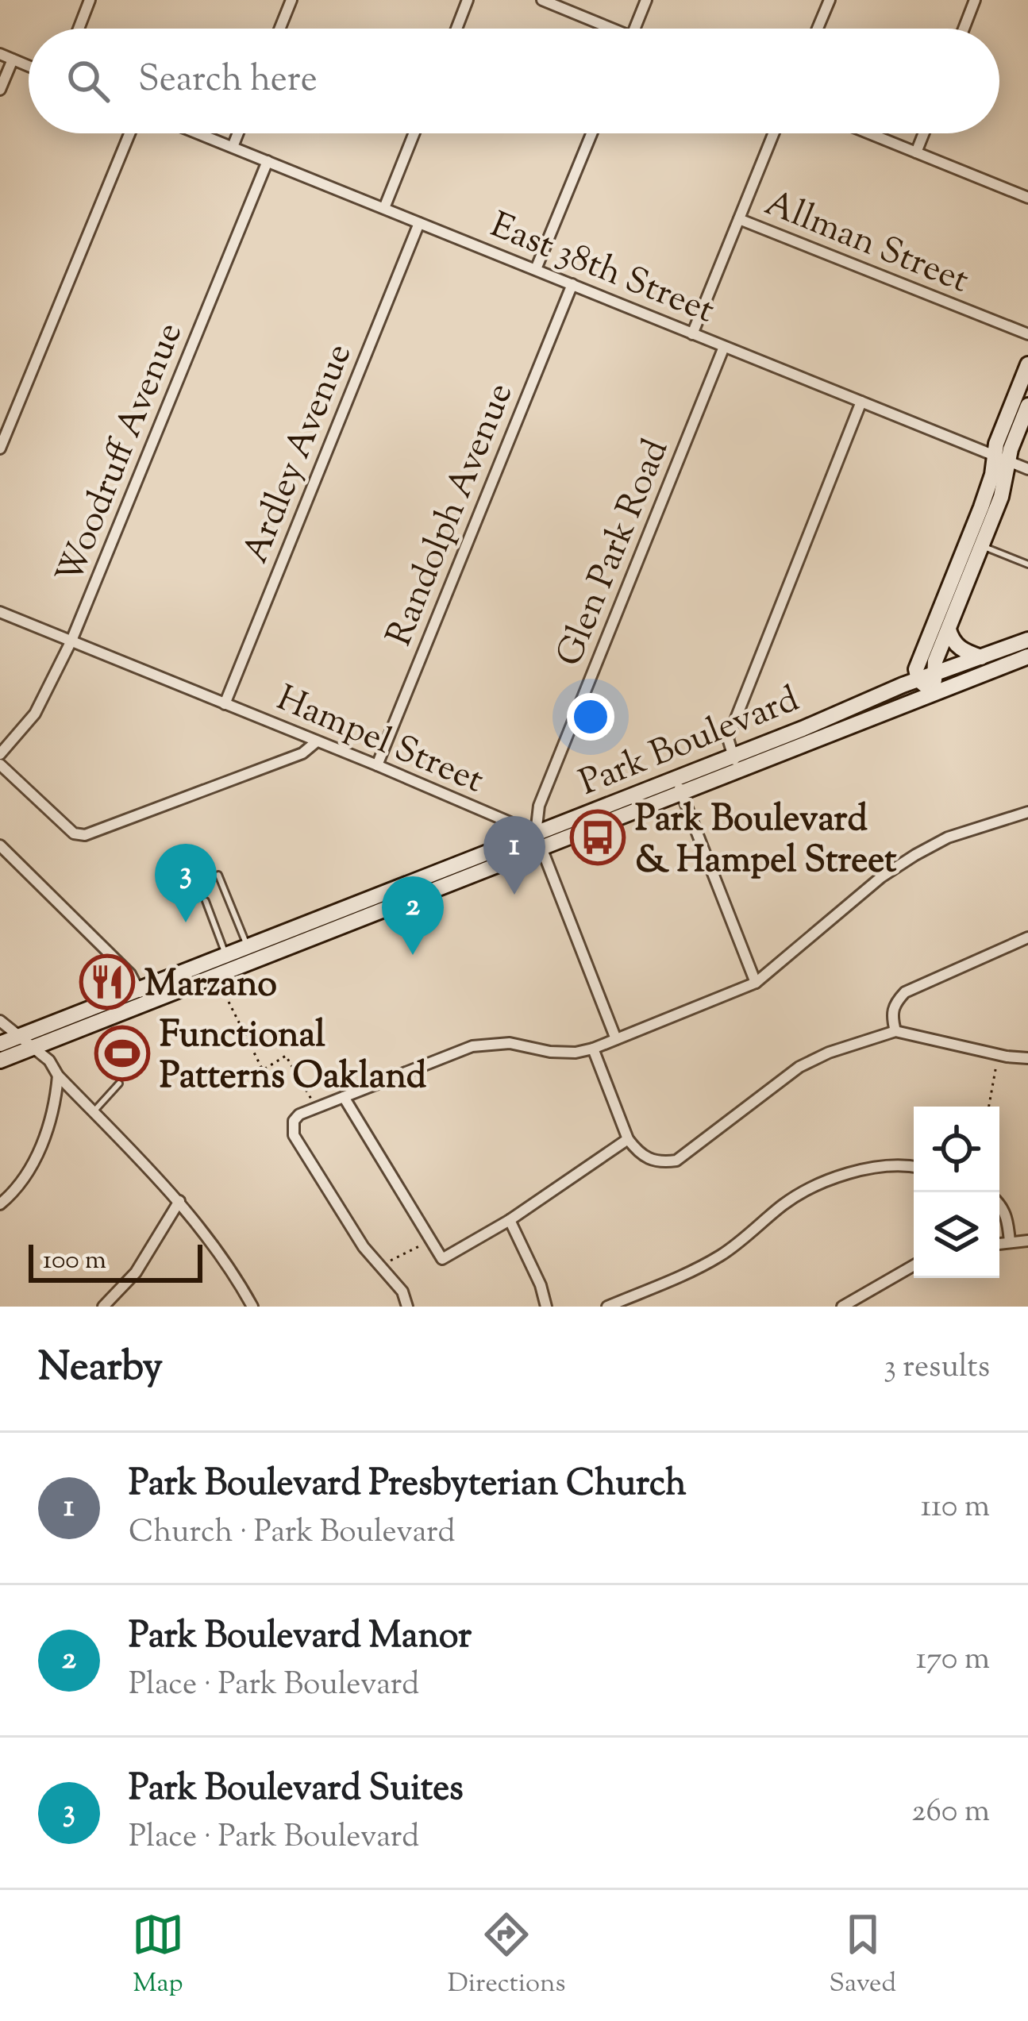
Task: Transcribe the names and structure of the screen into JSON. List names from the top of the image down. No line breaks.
{"streets":{"main road":["Park Boulevard"],"street":["Allman Street","East 38th Street","Woodruff Avenue","Ardley Avenue","Randolph Avenue","Glen Park Road","Hampel Street"]},"crossings":[["East 38th Street","Woodruff Avenue"],["East 38th Street","Ardley Avenue"],["East 38th Street","Randolph Avenue"],["East 38th Street","Glen Park Road"],["Woodruff Avenue","Hampel Street"],["Ardley Avenue","Hampel Street"],["Randolph Avenue","Hampel Street"],["Glen Park Road","Hampel Street"],["Glen Park Road","Park Boulevard"],["Hampel Street","Park Boulevard"]],"places":{"bus stop":["Park Boulevard & Hampel Street"],"restaurant":["Marzano"],"sports":["Functional Patterns Oakland"]},"scale_bar":"100 m","page":{"search":"Search here","pins":["1","3","2"],"scale":"100 m","heading":["Nearby","3 results"],"list":[{"mark":"1","name":"Park Boulevard Presbyterian Church","note":"Church · Park Boulevard","value":"110 m"},{"mark":"2","name":"Park Boulevard Manor","note":"Place · Park Boulevard","value":"170 m"},{"mark":"3","name":"Park Boulevard Suites","note":"Place · Park Boulevard","value":"260 m"}],"nav":["Map","Directions","Saved"]}}
